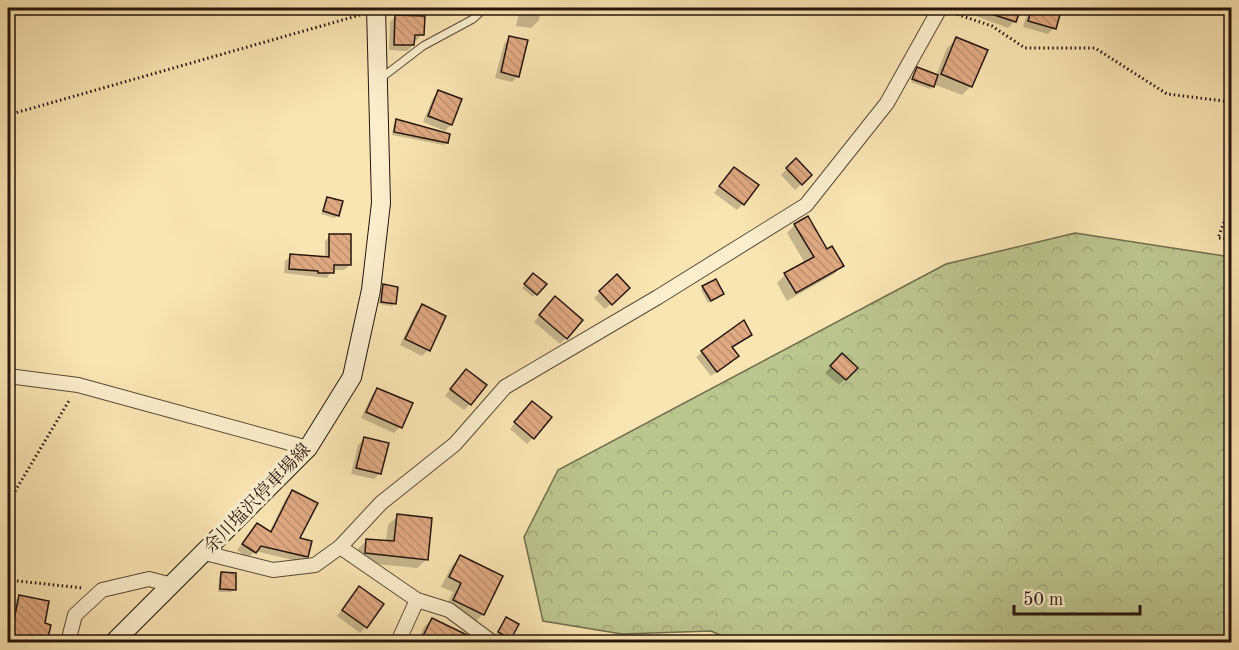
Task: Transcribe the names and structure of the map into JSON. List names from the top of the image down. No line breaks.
{"streets":{"main road":["余川塩沢停車場線"]},"scale_bar":"50 m"}
